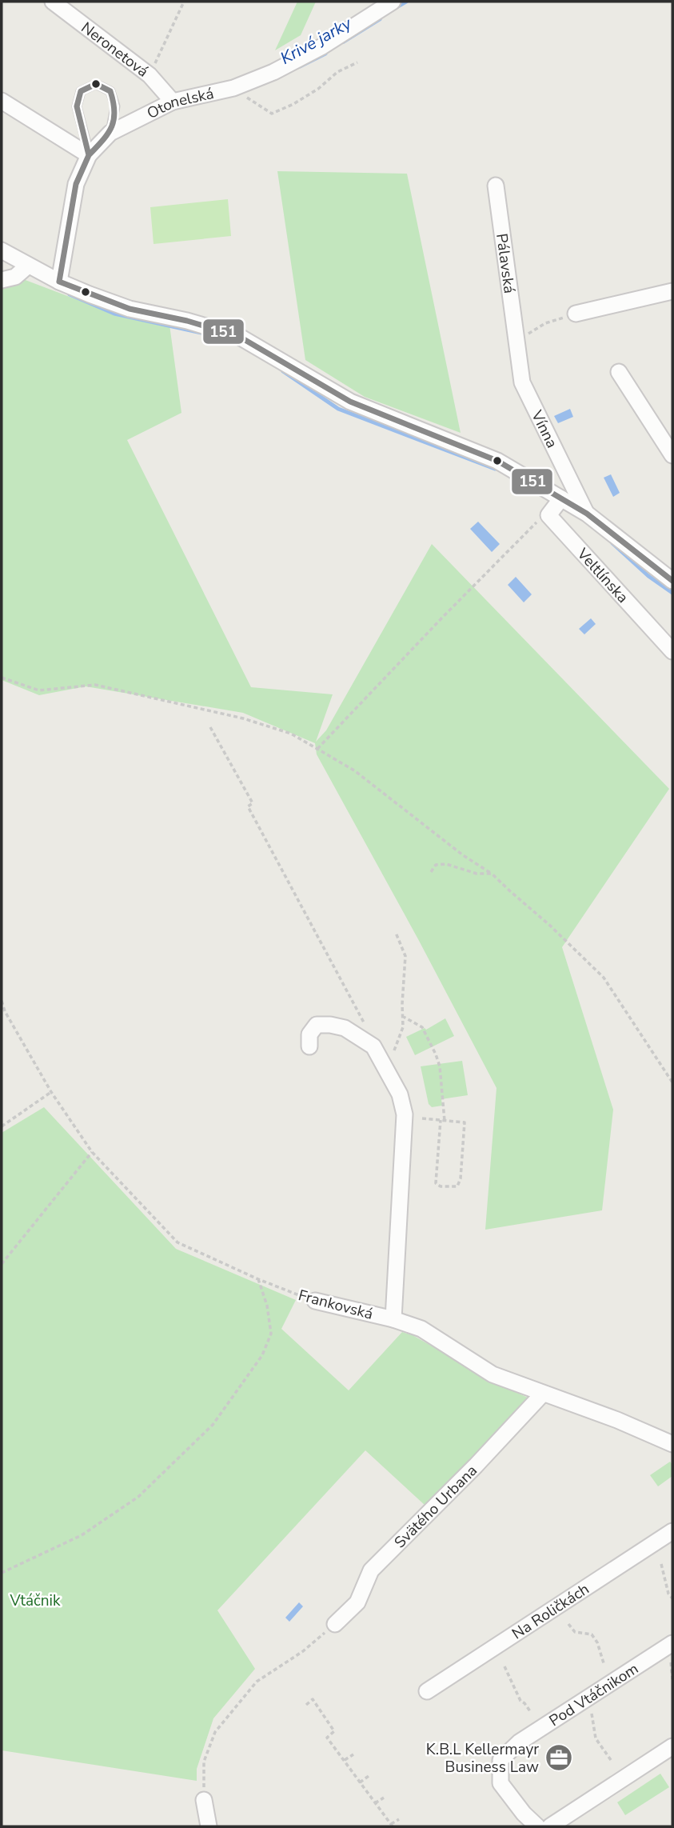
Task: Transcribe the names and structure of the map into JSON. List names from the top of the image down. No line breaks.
{"streets":{"street":["Neronetová","Otonelská","Pálavská","Vínna","Veltlínska","Frankovská","Svätého Urbana","Na Roličkách","Pod Vtáčnikom"]},"crossings":[["Neronetová","Otonelská"],["Pálavská","Vínna"],["Frankovská","Svätého Urbana"]],"water":["Krivé jarky"],"parks":["Vtáčnik"],"places":{"office":["K.B.L Kellermayr Business Law"]},"lines":["transit line 151"]}
